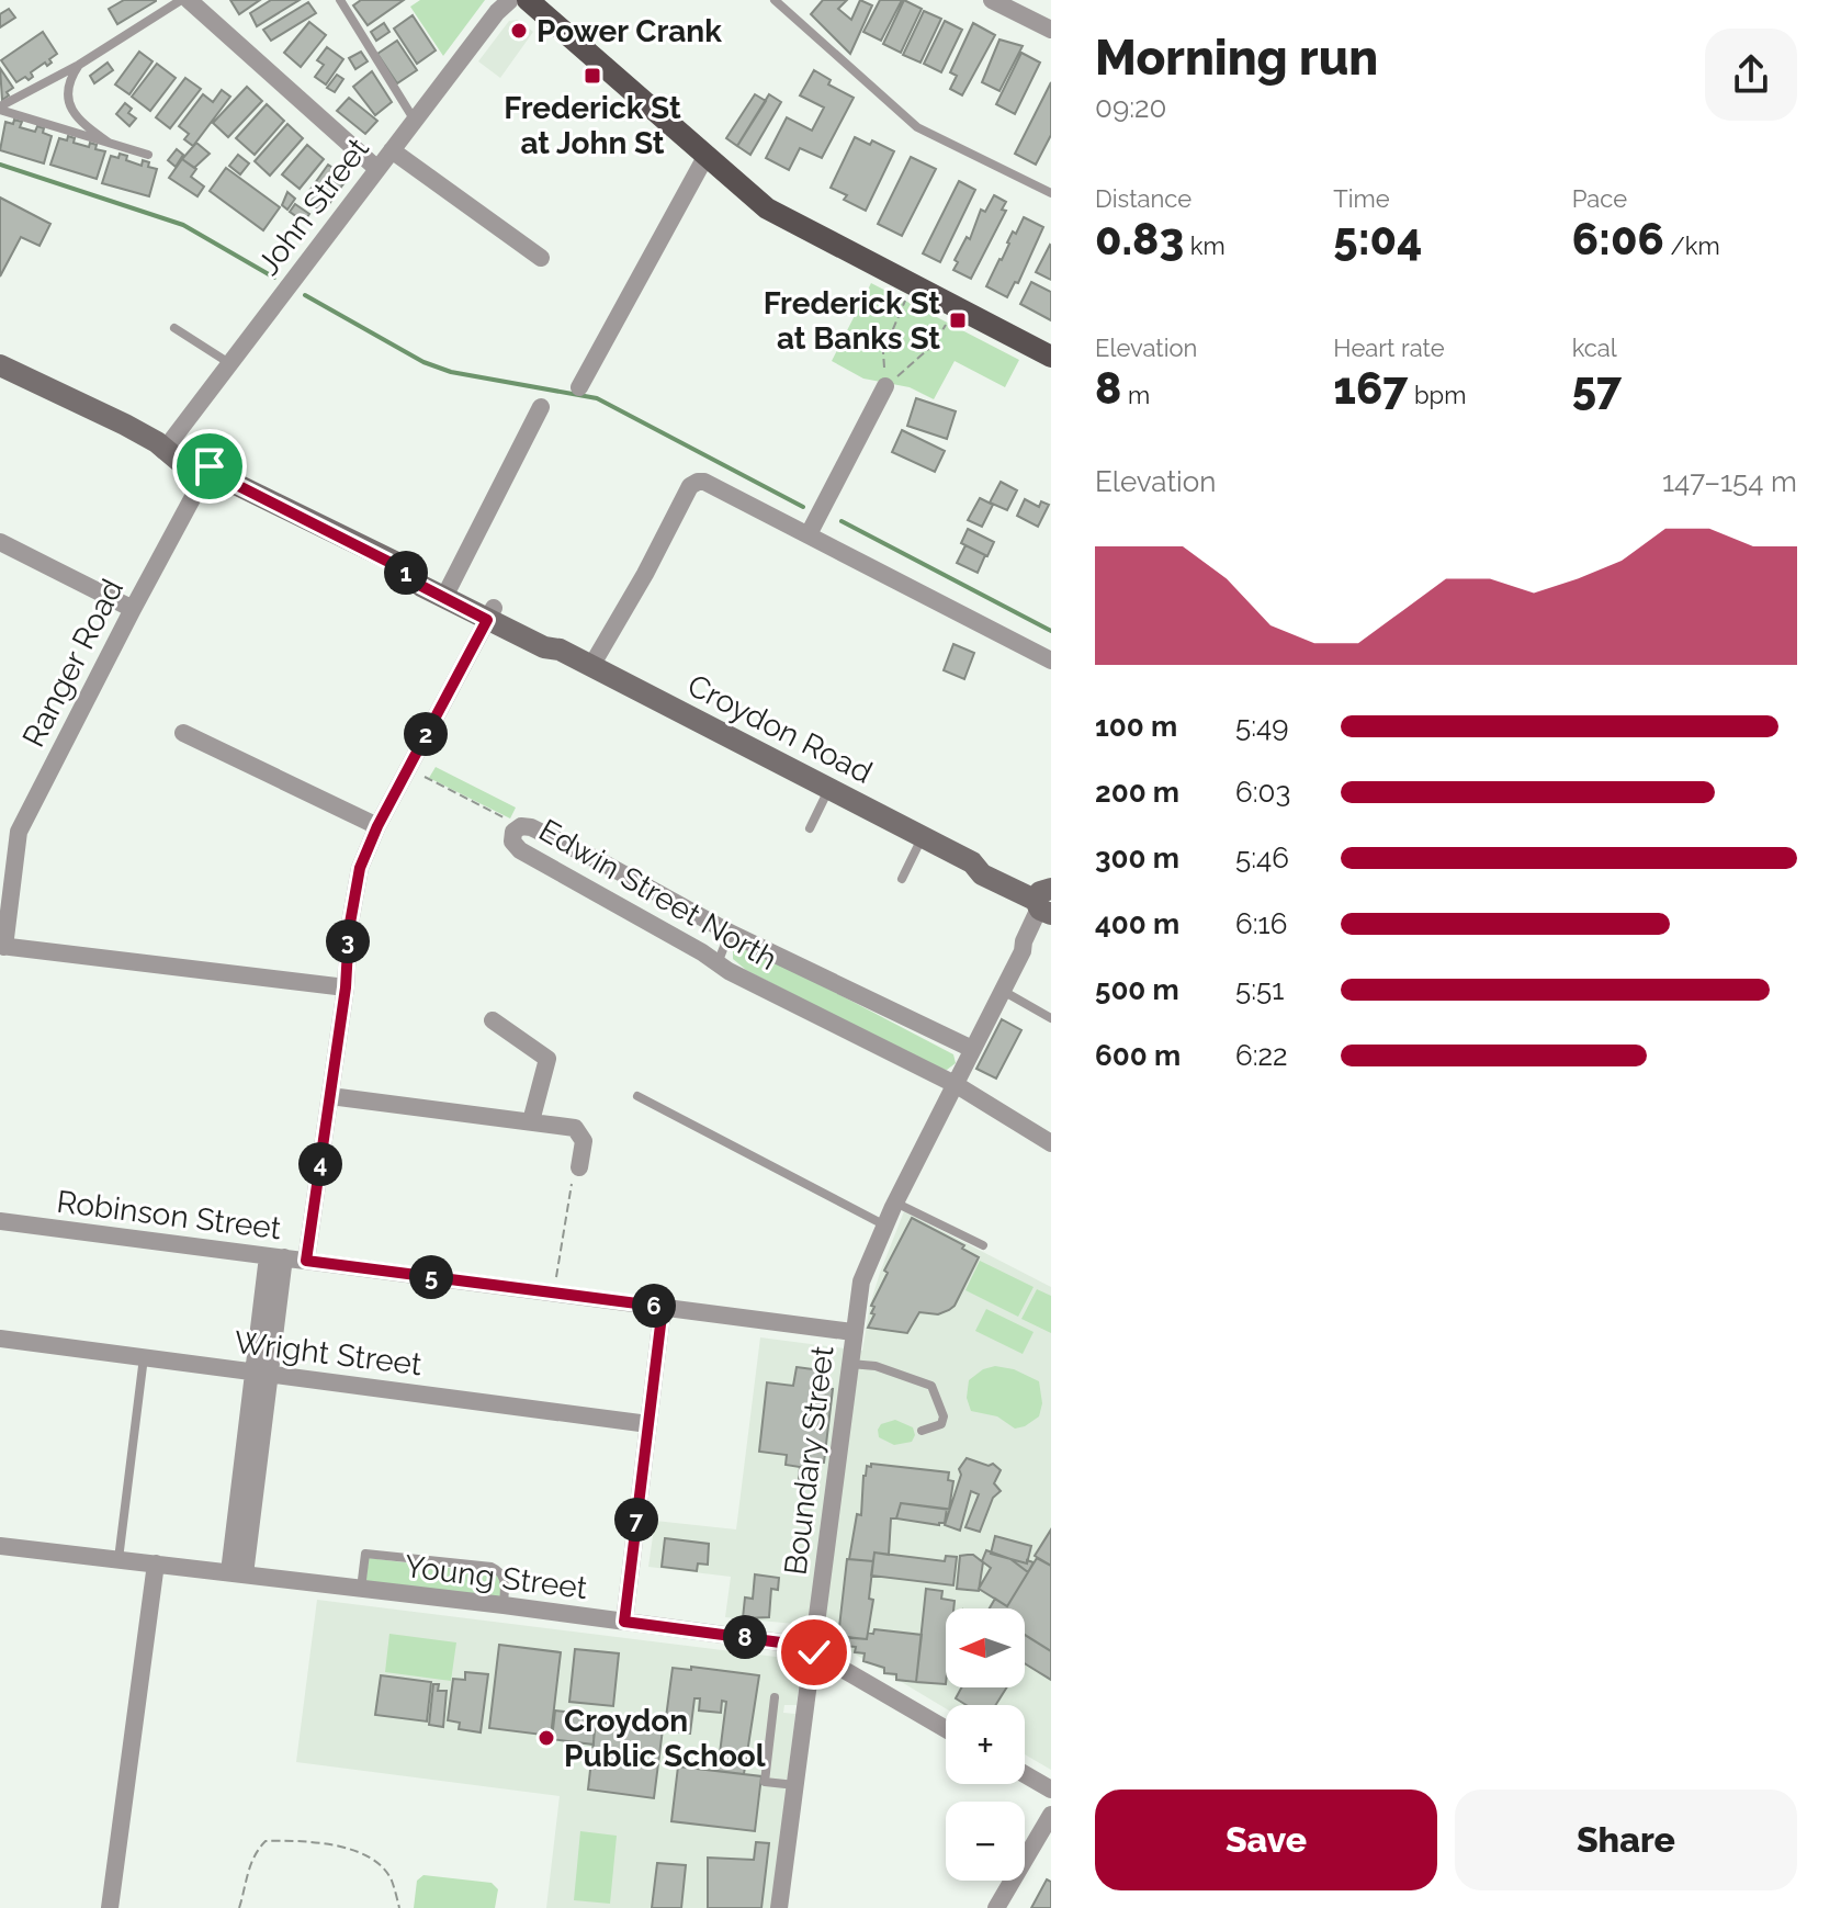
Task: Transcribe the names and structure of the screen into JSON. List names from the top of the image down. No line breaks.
{"streets":{"street":["John Street","Ranger Road","Croydon Road","Edwin Street North","Robinson Street","Wright Street","Boundary Street","Young Street"]},"crossings":[["John Street","Croydon Road"],["Ranger Road","Croydon Road"],["Croydon Road","Boundary Street"],["Edwin Street North","Boundary Street"],["Robinson Street","Boundary Street"],["Boundary Street","Young Street"]],"places":{"other":["Power Crank","Croydon Public School"],"transit":["Frederick St at John St","Frederick St at Banks St"]},"north":"left","page":{"heading":["Morning run","09:20"],"stats":[["Distance","0.83 km"],["Time","5:04"],["Pace","6:06 /km"],["Elevation","8 m"],["Heart rate","167 bpm"],["kcal","57"]],"chart":["Elevation","147–154 m"],"pins":["1","2","3","4","5","6","7","8"],"list":[{"name":"100 m","note":"5:49"},{"name":"200 m","note":"6:03"},{"name":"300 m","note":"5:46"},{"name":"400 m","note":"6:16"},{"name":"500 m","note":"5:51"},{"name":"600 m","note":"6:22"}],"map_buttons":["+","−"],"buttons":["Save","Share"]}}
